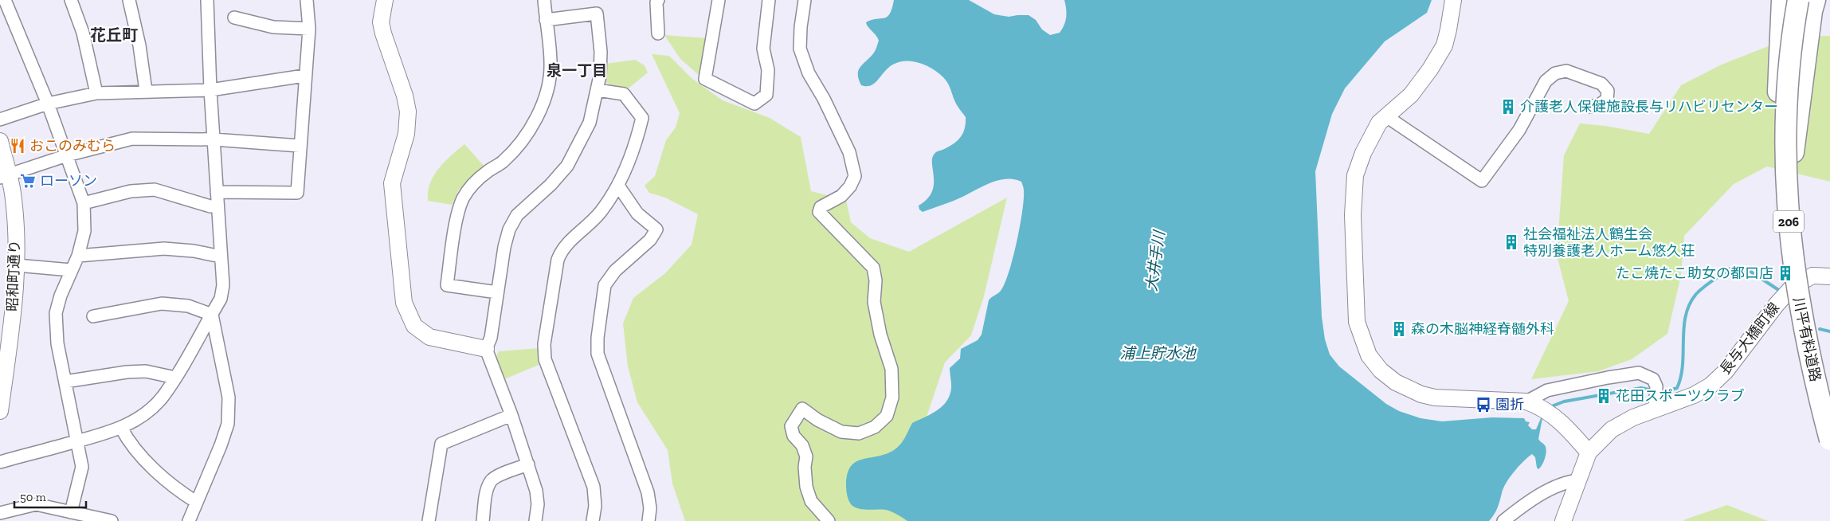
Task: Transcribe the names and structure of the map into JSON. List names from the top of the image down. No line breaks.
{"streets":{"highway":["206","川平有料道路"],"street":["昭和町通り","長与大橋町線"]},"districts":["花丘町","泉一丁目"],"water":["大井手川","浦上貯水池"],"places":{"building":["介護老人保健施設長与リハビリセンター","社会福祉法人鶴生会 特別養護老人ホーム悠久荘","たこ焼たこ助女の都口店","森の木脳神経脊髄外科","花田スポーツクラブ"],"restaurant":["おこのみむら"],"supermarket":["ローソン"],"bus stop":["園折"]},"scale_bar":"50 m"}
